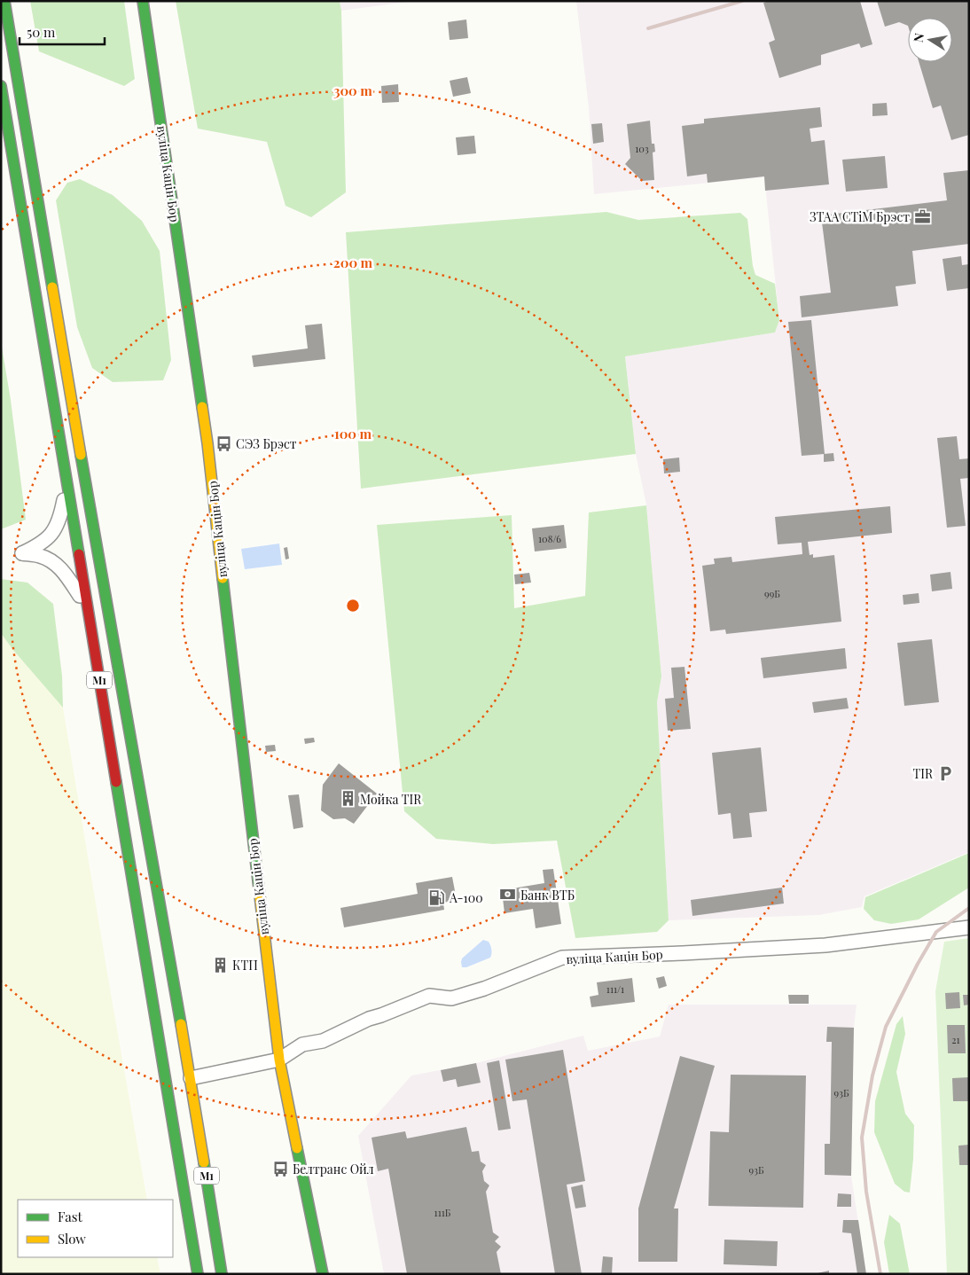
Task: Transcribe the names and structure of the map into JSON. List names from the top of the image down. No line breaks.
{"streets":{"main road":["вуліца Кацін Бор","М1"]},"crossings":[["вуліца Кацін Бор","М1"]],"places":{"office":["ЗТАА СТіМ Брэст"],"bus stop":["СЭЗ Брэст","Белтранс Ойл"],"parking":["TIR"],"building":["Мойка TIR","КТП"],"bank":["Банк ВТБ"],"fuel station":["А-100"]},"house_numbers":["103","108/6","99Б","111/1","21","93Б","93Б","111Б"],"legend":["Fast","Slow"],"scale_bar":"50 m","north":"left","rings":["300 m","200 m","100 m"]}
